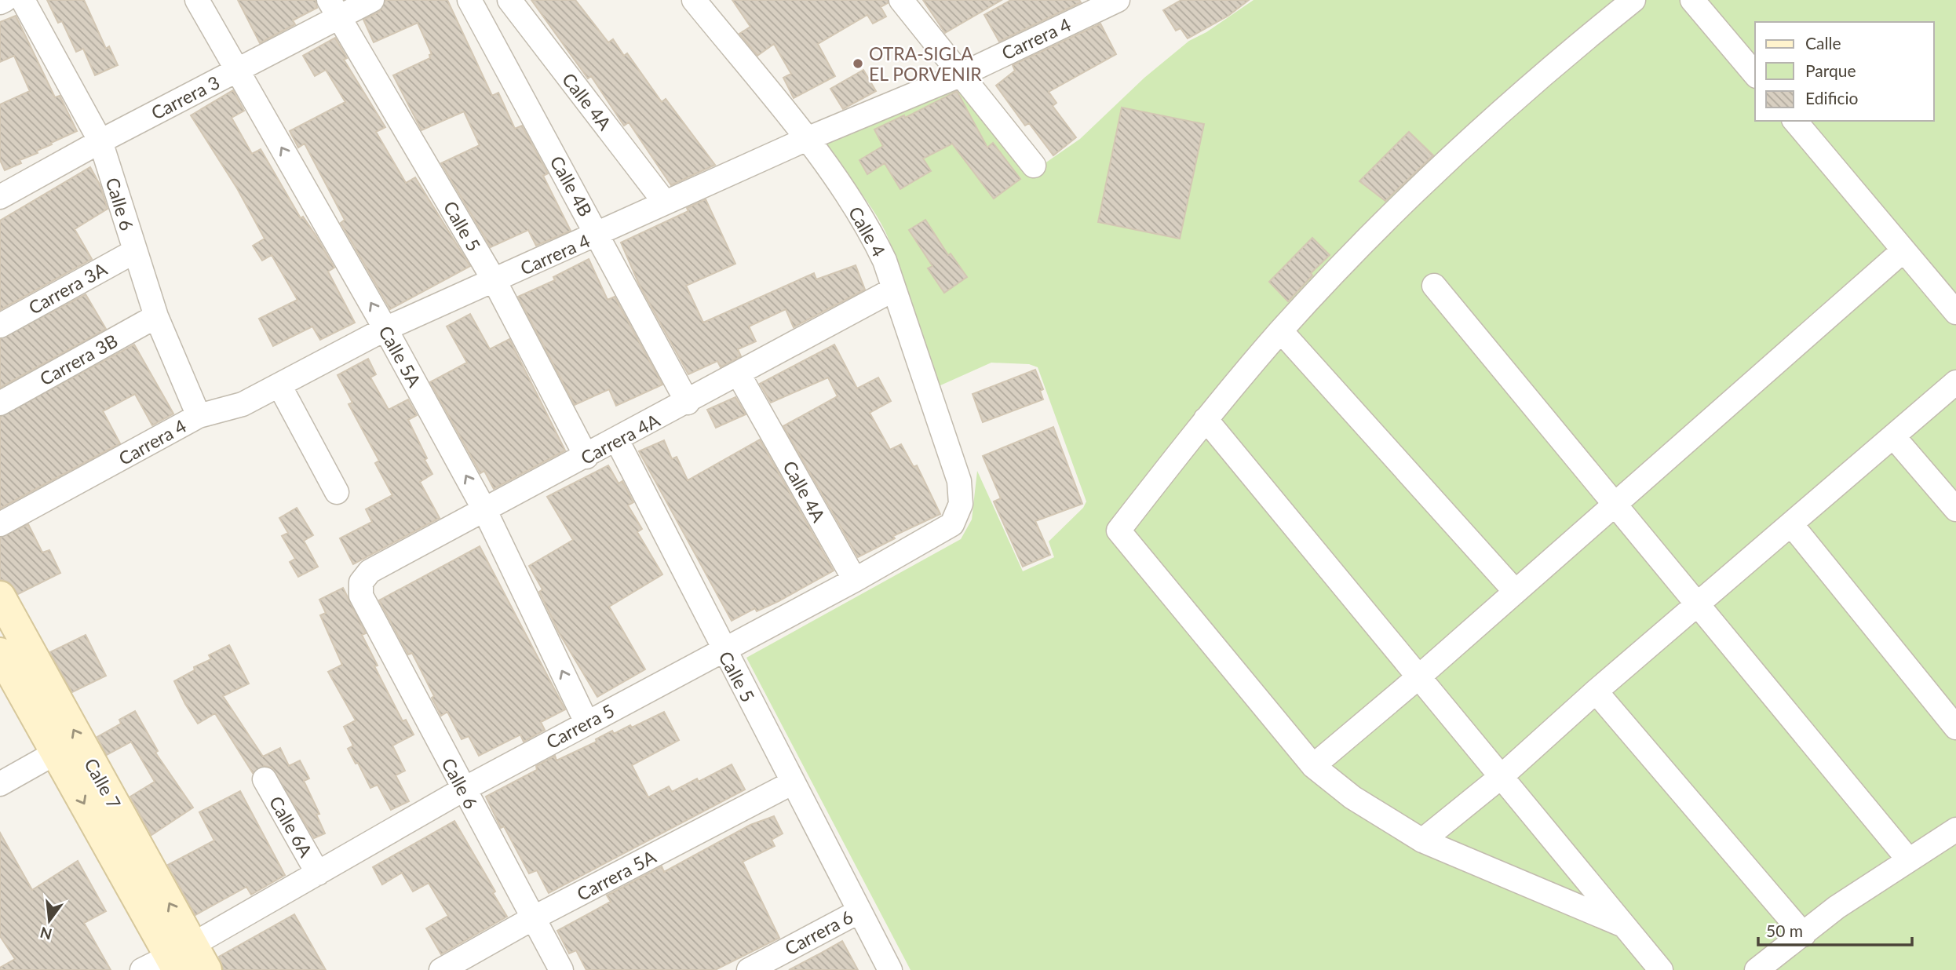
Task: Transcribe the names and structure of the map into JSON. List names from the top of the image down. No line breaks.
{"streets":{"main road":["Calle 7"],"street":["Carrera 4","Carrera 3","Calle 4A","Calle 4B","Calle 6","Calle 5","Calle 4","Carrera 3A","Calle 5A","Carrera 3B","Carrera 4A","Carrera 5","Calle 6A","Carrera 5A","Carrera 6"]},"crossings":[["Carrera 4","Calle 4A"],["Carrera 4","Calle 4B"],["Carrera 4","Calle 6"],["Carrera 4","Calle 5"],["Carrera 4","Calle 4"],["Carrera 4","Calle 5A"],["Carrera 3","Calle 6"],["Carrera 3","Calle 5"],["Carrera 3","Calle 5A"],["Calle 4A","Carrera 4A"],["Calle 4A","Carrera 5"],["Calle 4B","Carrera 4A"],["Calle 6","Carrera 3A"],["Calle 6","Carrera 3B"],["Calle 6","Carrera 4A"],["Calle 6","Carrera 5"],["Calle 6","Carrera 5A"],["Calle 5","Carrera 4A"],["Calle 5","Carrera 5"],["Calle 5","Carrera 5A"],["Calle 5","Carrera 6"],["Calle 4","Carrera 4A"],["Calle 4","Carrera 5"],["Calle 5A","Carrera 4A"],["Calle 5A","Carrera 5"],["Carrera 5","Calle 7"],["Carrera 5","Calle 6A"]],"one_way":["Calle 5A"],"places":["OTRA-SIGLA EL PORVENIR"],"legend":["Calle","Parque","Edificio"],"scale_bar":"50 m","north":"bottom"}
